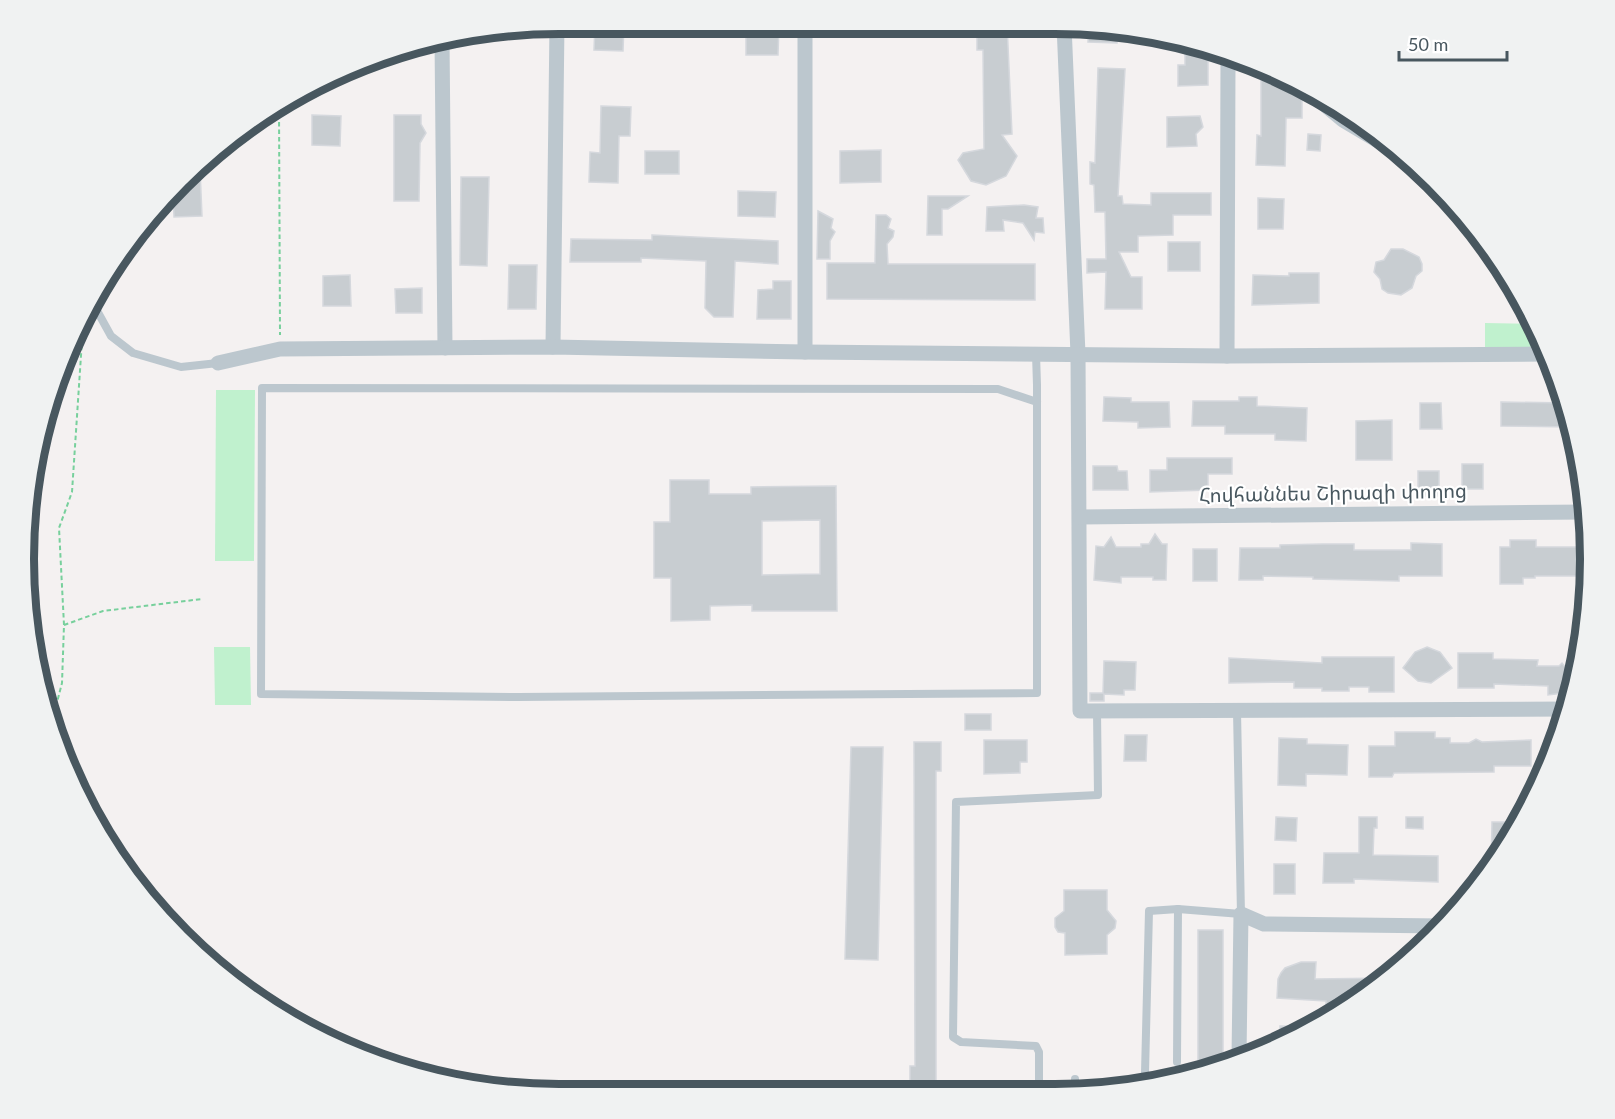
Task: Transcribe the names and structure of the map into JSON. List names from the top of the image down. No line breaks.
{"streets":{"street":["Հովհաննես Շիրազի փողոց"]},"scale_bar":"50 m"}
